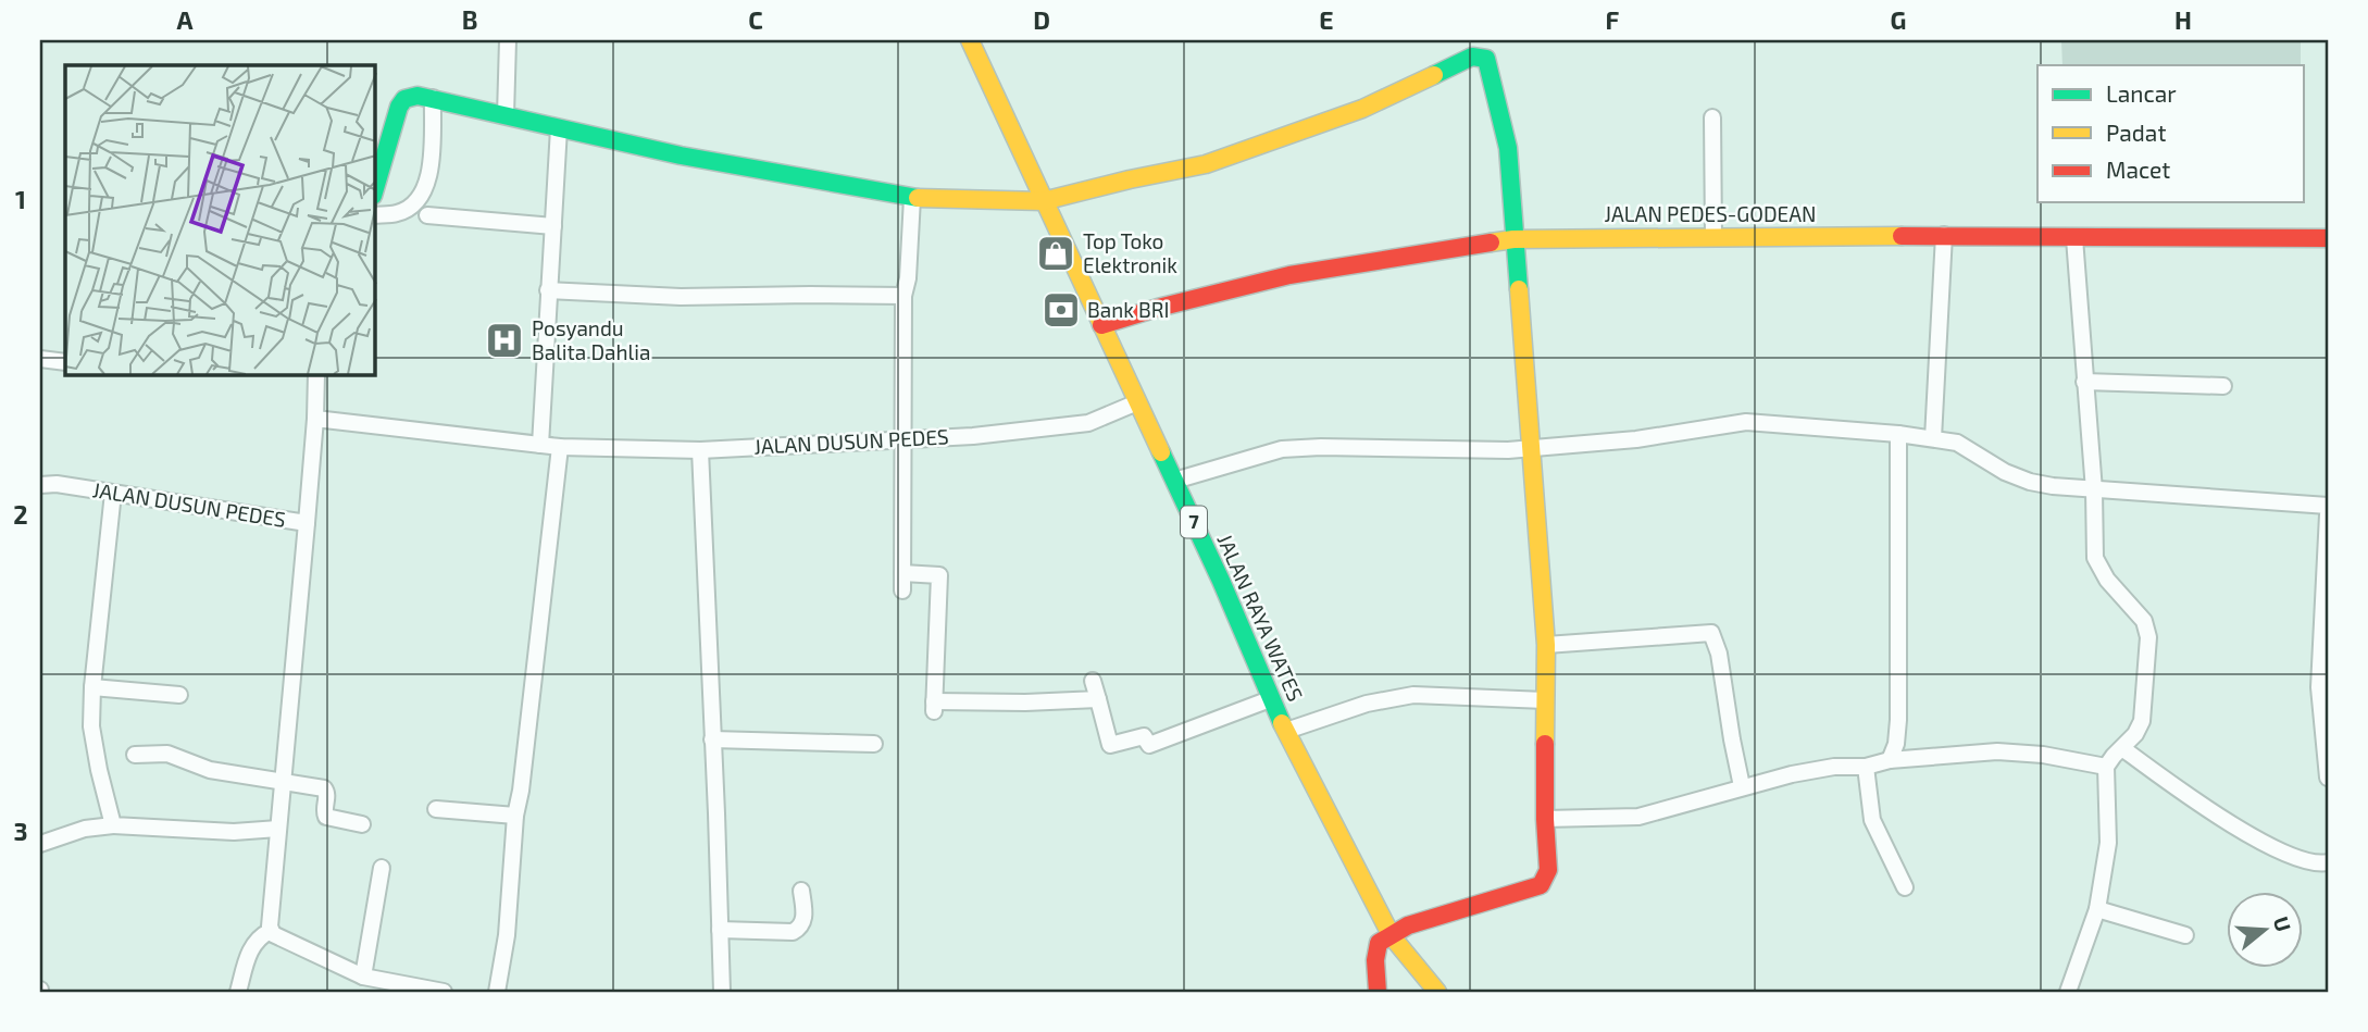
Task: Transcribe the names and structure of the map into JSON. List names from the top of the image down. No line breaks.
{"streets":{"main road":["JALAN PEDES-GODEAN","7","JALAN RAYA WATES"],"street":["JALAN DUSUN PEDES"]},"crossings":[["JALAN PEDES-GODEAN","JALAN RAYA WATES"],["JALAN DUSUN PEDES","JALAN RAYA WATES"]],"places":{"shop":["Top Toko Elektronik"],"bank":["Bank BRI"],"hospital":["Posyandu Balita Dahlia"]},"legend":["Lancar","Padat","Macet"],"north":"right","grid":{"columns":["A","B","C","D","E","F","G","H"],"rows":["1","2","3"]}}
